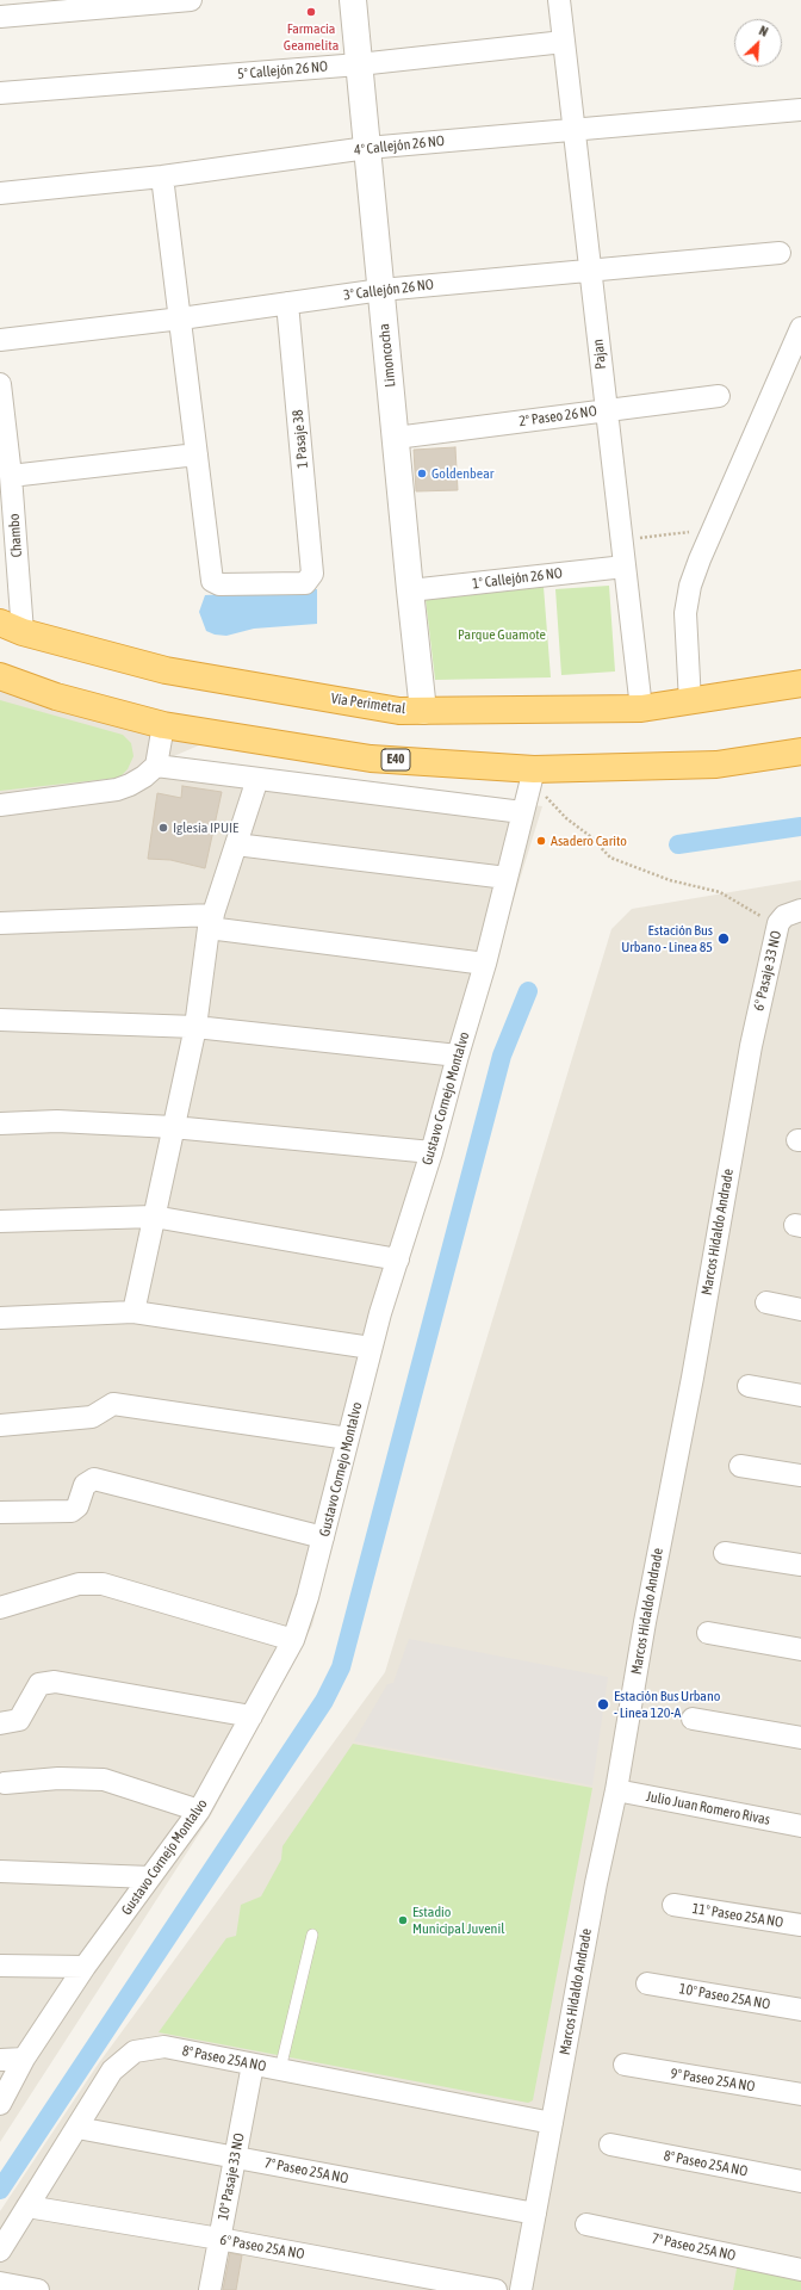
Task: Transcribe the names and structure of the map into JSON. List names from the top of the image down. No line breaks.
{"streets":{"highway":["Vía Perimetral","E40"],"street":["5º Callejón 26 NO","4º Callejón 26 NO","3º Callejón 26 NO","Pajan","Limoncocha","2° Paseo 26 NO","1 Pasaje 38","Chambo","1º Callejón 26 NO","6º Pasaje 33 NO","Gustavo Cornejo Montalvo","Marcos Hidaldo Andrade","Julio Juan Romero Rivas","11º Paseo 25A NO","10º Paseo 25A NO","8° Paseo 25A NO","9º Paseo 25A NO","8º Paseo 25A NO","7º Paseo 25A NO","10° Pasaje 33 NO","6º Paseo 25A NO"]},"crossings":[["5º Callejón 26 NO","Pajan"],["5º Callejón 26 NO","Limoncocha"],["4º Callejón 26 NO","Pajan"],["4º Callejón 26 NO","Limoncocha"],["3º Callejón 26 NO","Pajan"],["3º Callejón 26 NO","Limoncocha"],["3º Callejón 26 NO","1 Pasaje 38"],["Pajan","2° Paseo 26 NO"],["Pajan","1º Callejón 26 NO"],["Pajan","Vía Perimetral"],["Limoncocha","2° Paseo 26 NO"],["Limoncocha","1º Callejón 26 NO"],["Limoncocha","Vía Perimetral"],["Chambo","Vía Perimetral"],["E40","Gustavo Cornejo Montalvo"],["6º Pasaje 33 NO","Marcos Hidaldo Andrade"],["Marcos Hidaldo Andrade","Julio Juan Romero Rivas"],["Marcos Hidaldo Andrade","8° Paseo 25A NO"],["Marcos Hidaldo Andrade","7º Paseo 25A NO"],["8° Paseo 25A NO","7º Paseo 25A NO"],["8° Paseo 25A NO","10° Pasaje 33 NO"],["8° Paseo 25A NO","6º Paseo 25A NO"],["7º Paseo 25A NO","10° Pasaje 33 NO"],["10° Pasaje 33 NO","6º Paseo 25A NO"]],"parks":["Parque Guamote"],"places":["Farmacia Geamelita","Goldenbear","Iglesia IPUIE","Asadero Carito","Estación Bus Urbano - Linea 85","Estación Bus Urbano - Linea 120-A","Estadio Municipal Juvenil"],"north":"top right"}
